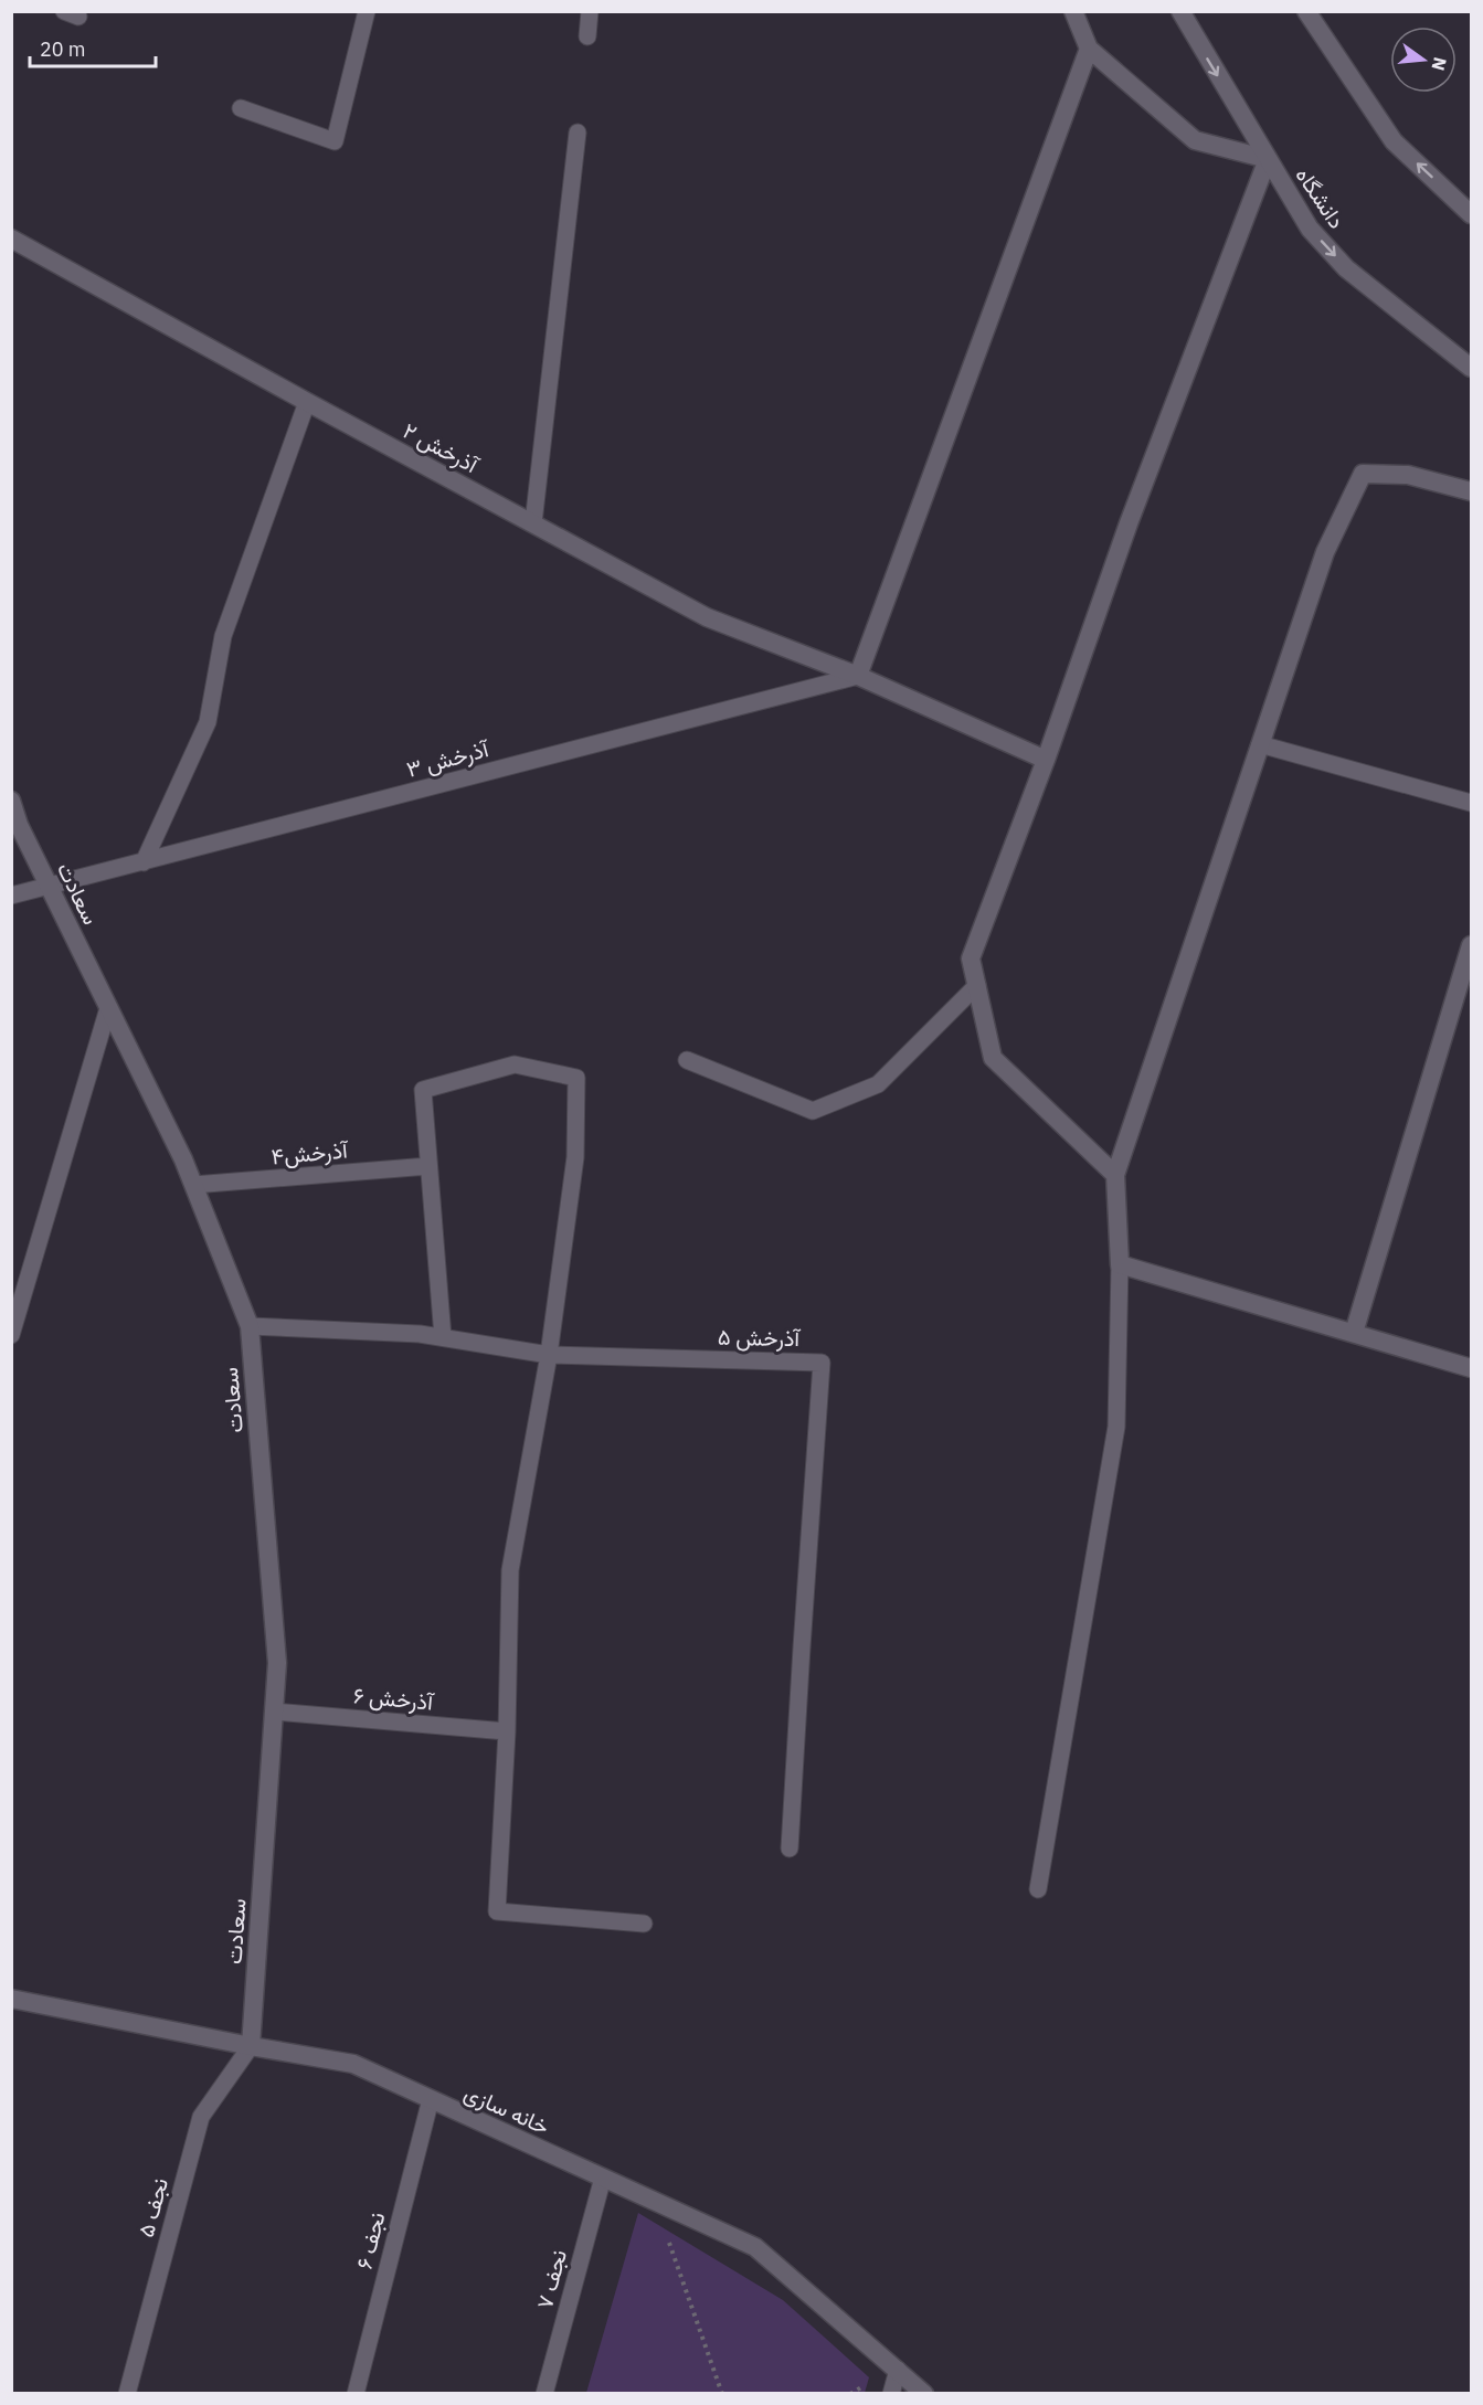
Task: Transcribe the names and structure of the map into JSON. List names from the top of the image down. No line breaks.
{"streets":{"street":["دانشگاه","آذرخش ۲","سعادت","خانه سازی"],"lane":["آذرخش ۳","آذرخش۴","آذرخش ۵","آذرخش ۶","نجف ۵","نجف ۶","نجف ۷"]},"crossings":[["آذرخش ۲","آذرخش ۳"],["آذرخش ۳","سعادت"],["سعادت","آذرخش۴"],["سعادت","آذرخش ۵"],["سعادت","آذرخش ۶"],["سعادت","خانه سازی"],["سعادت","نجف ۵"],["خانه سازی","نجف ۵"],["خانه سازی","نجف ۶"],["خانه سازی","نجف ۷"]],"scale_bar":"20 m","north":"right"}
